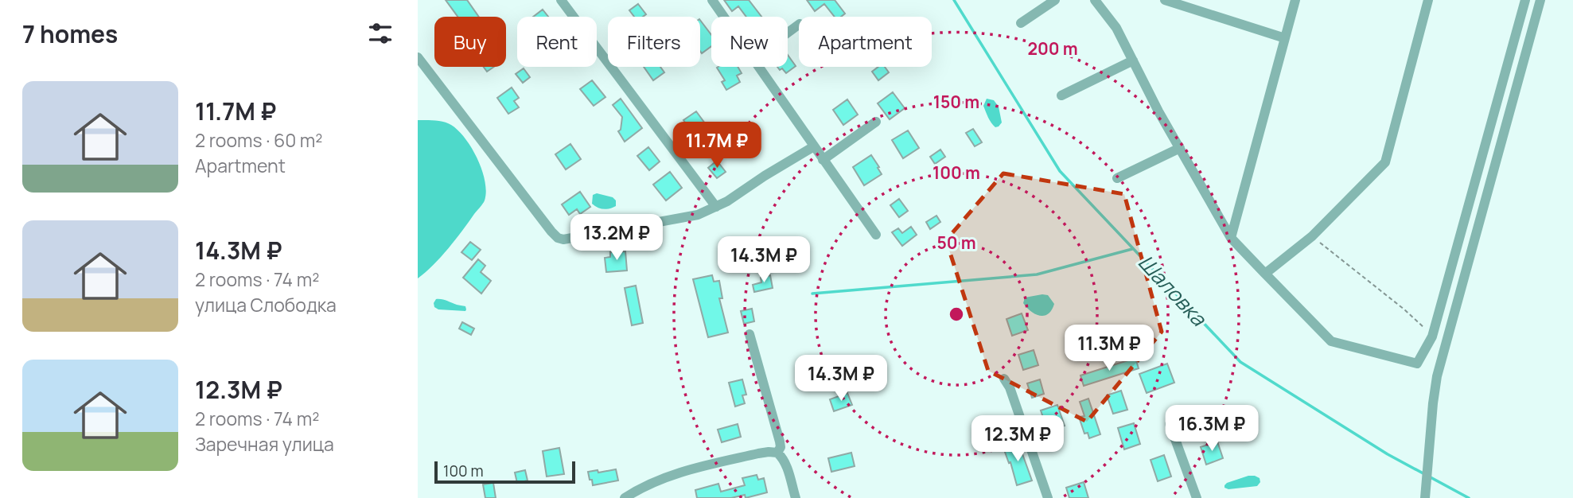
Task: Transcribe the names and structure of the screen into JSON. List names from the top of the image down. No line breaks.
{"water":["Шаловка"],"scale_bar":"100 m","page":{"heading":"7 homes","chip":["Buy","Rent","Filters","New","Apartment"],"list":[{"name":"11.7M ₽","note":"2 rooms · 60 m² · Apartment"},{"name":"14.3M ₽","note":"2 rooms · 74 m² · улица Слободка"},{"name":"12.3M ₽","note":"2 rooms · 74 m² · Заречная улица"}],"price":["11.7M ₽","13.2M ₽","14.3M ₽","11.3M ₽","14.3M ₽","16.3M ₽","12.3M ₽"],"scale":"100 m"},"rings":["200 m","150 m","100 m","50 m"]}
